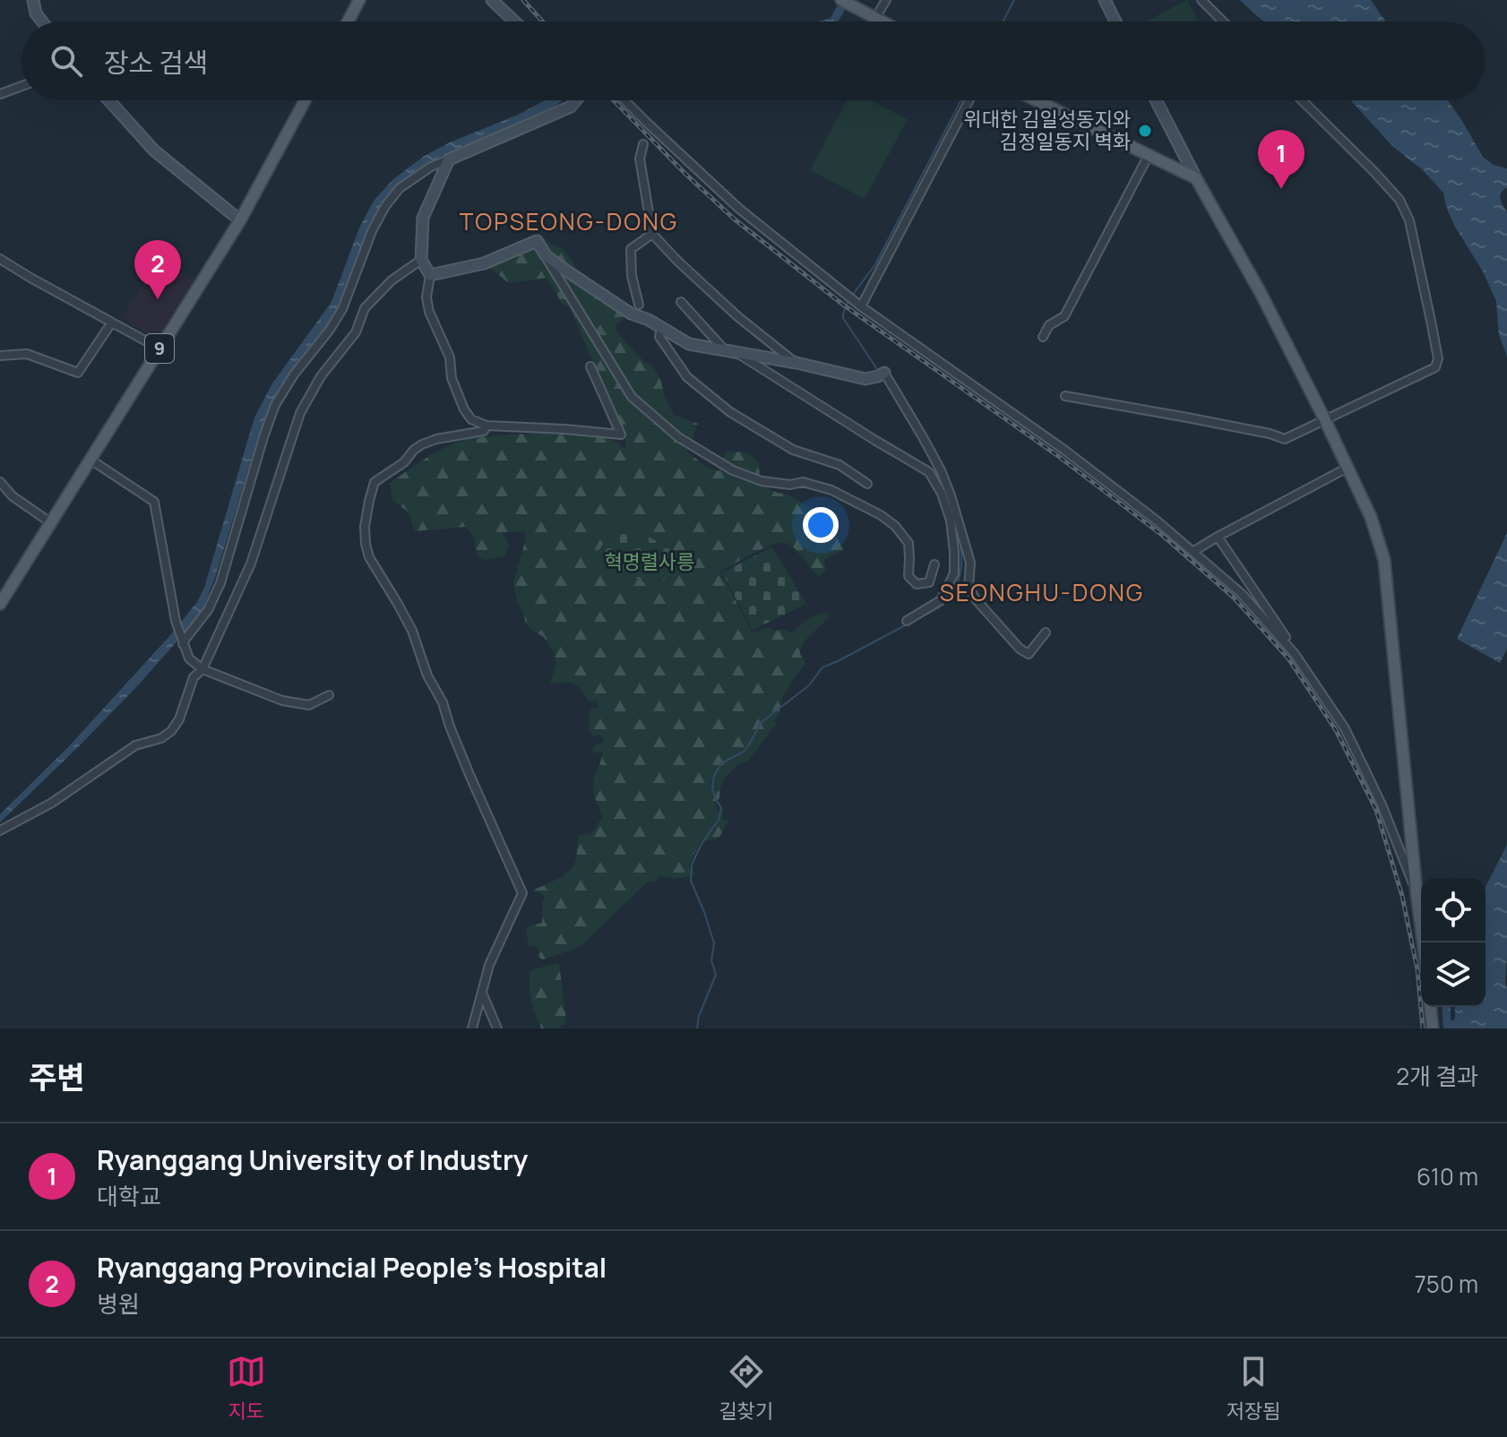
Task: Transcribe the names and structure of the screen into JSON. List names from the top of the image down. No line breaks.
{"streets":{"main road":["9"]},"districts":["TOPSEONG-DONG","SEONGHU-DONG"],"parks":["혁명렬사릉"],"places":["위대한 김일성동지와 김정일동지 벽화"],"page":{"search":"장소 검색","pins":["1","2"],"heading":["주변","2개 결과"],"list":[{"mark":"1","name":"Ryanggang University of Industry","note":"대학교","value":"610 m"},{"mark":"2","name":"Ryanggang Provincial People's Hospital","note":"병원","value":"750 m"}],"nav":["지도","길찾기","저장됨"]}}
